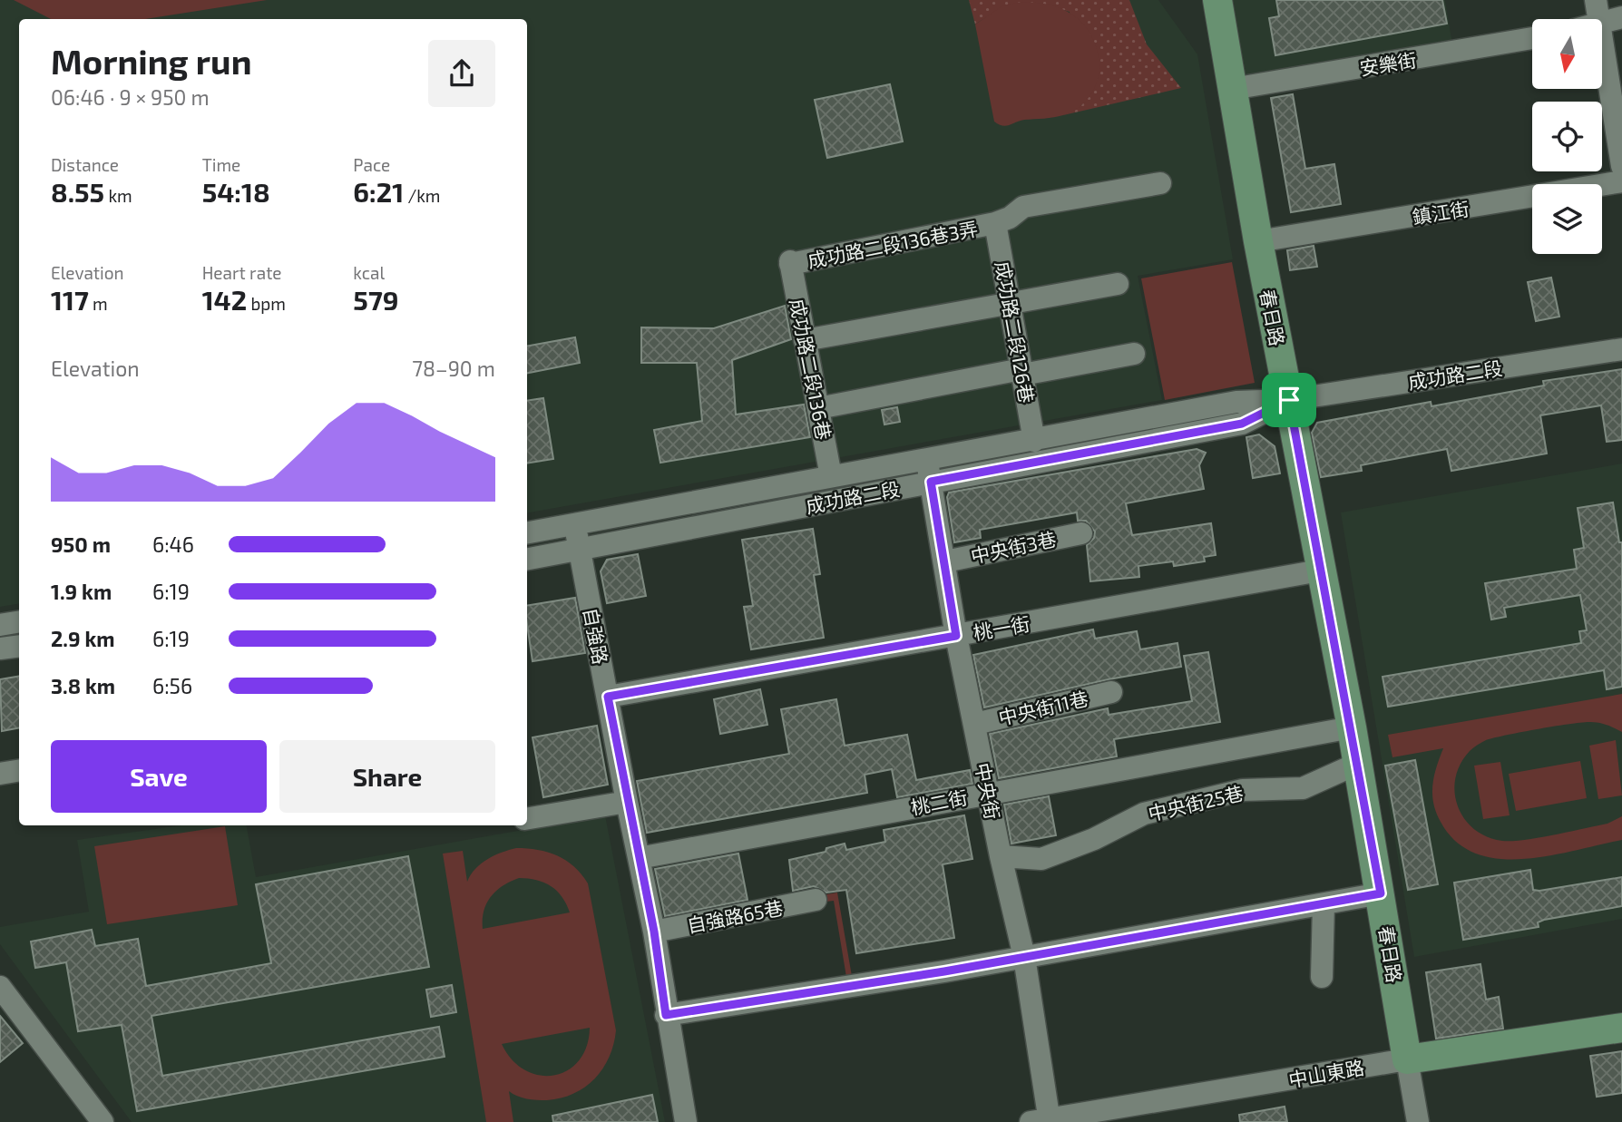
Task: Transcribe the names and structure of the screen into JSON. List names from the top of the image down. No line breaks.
{"streets":{"main road":["春日路","中山東路"],"street":["安樂街","鎮江街","成功路二段136巷3弄","成功路二段126巷","成功路二段136巷","成功路二段","中央街3巷","桃一街","自強路","中央街11巷","中央街","桃二街","中央街25巷","自強路65巷"]},"crossings":[["安樂街","春日路"],["鎮江街","春日路"],["成功路二段136巷3弄","成功路二段126巷"],["成功路二段136巷3弄","成功路二段136巷"],["春日路","成功路二段"],["春日路","桃一街"],["春日路","桃二街"],["春日路","中央街25巷"],["春日路","中山東路"],["成功路二段126巷","成功路二段"],["成功路二段136巷","成功路二段"],["成功路二段","自強路"],["成功路二段","中央街"],["中央街3巷","中央街"],["桃一街","自強路"],["桃一街","中央街"],["自強路","桃二街"],["自強路","自強路65巷"],["中央街11巷","中央街"],["中央街","桃二街"],["中央街","中央街25巷"],["中央街","中山東路"]],"north":"bottom","page":{"heading":["Morning run","06:46 · 9 × 950 m"],"stats":[["Distance","8.55 km"],["Time","54:18"],["Pace","6:21 /km"],["Elevation","117 m"],["Heart rate","142 bpm"],["kcal","579"]],"chart":["Elevation","78–90 m"],"list":[{"name":"950 m","note":"6:46"},{"name":"1.9 km","note":"6:19"},{"name":"2.9 km","note":"6:19"},{"name":"3.8 km","note":"6:56"}],"buttons":["Save","Share"]}}
